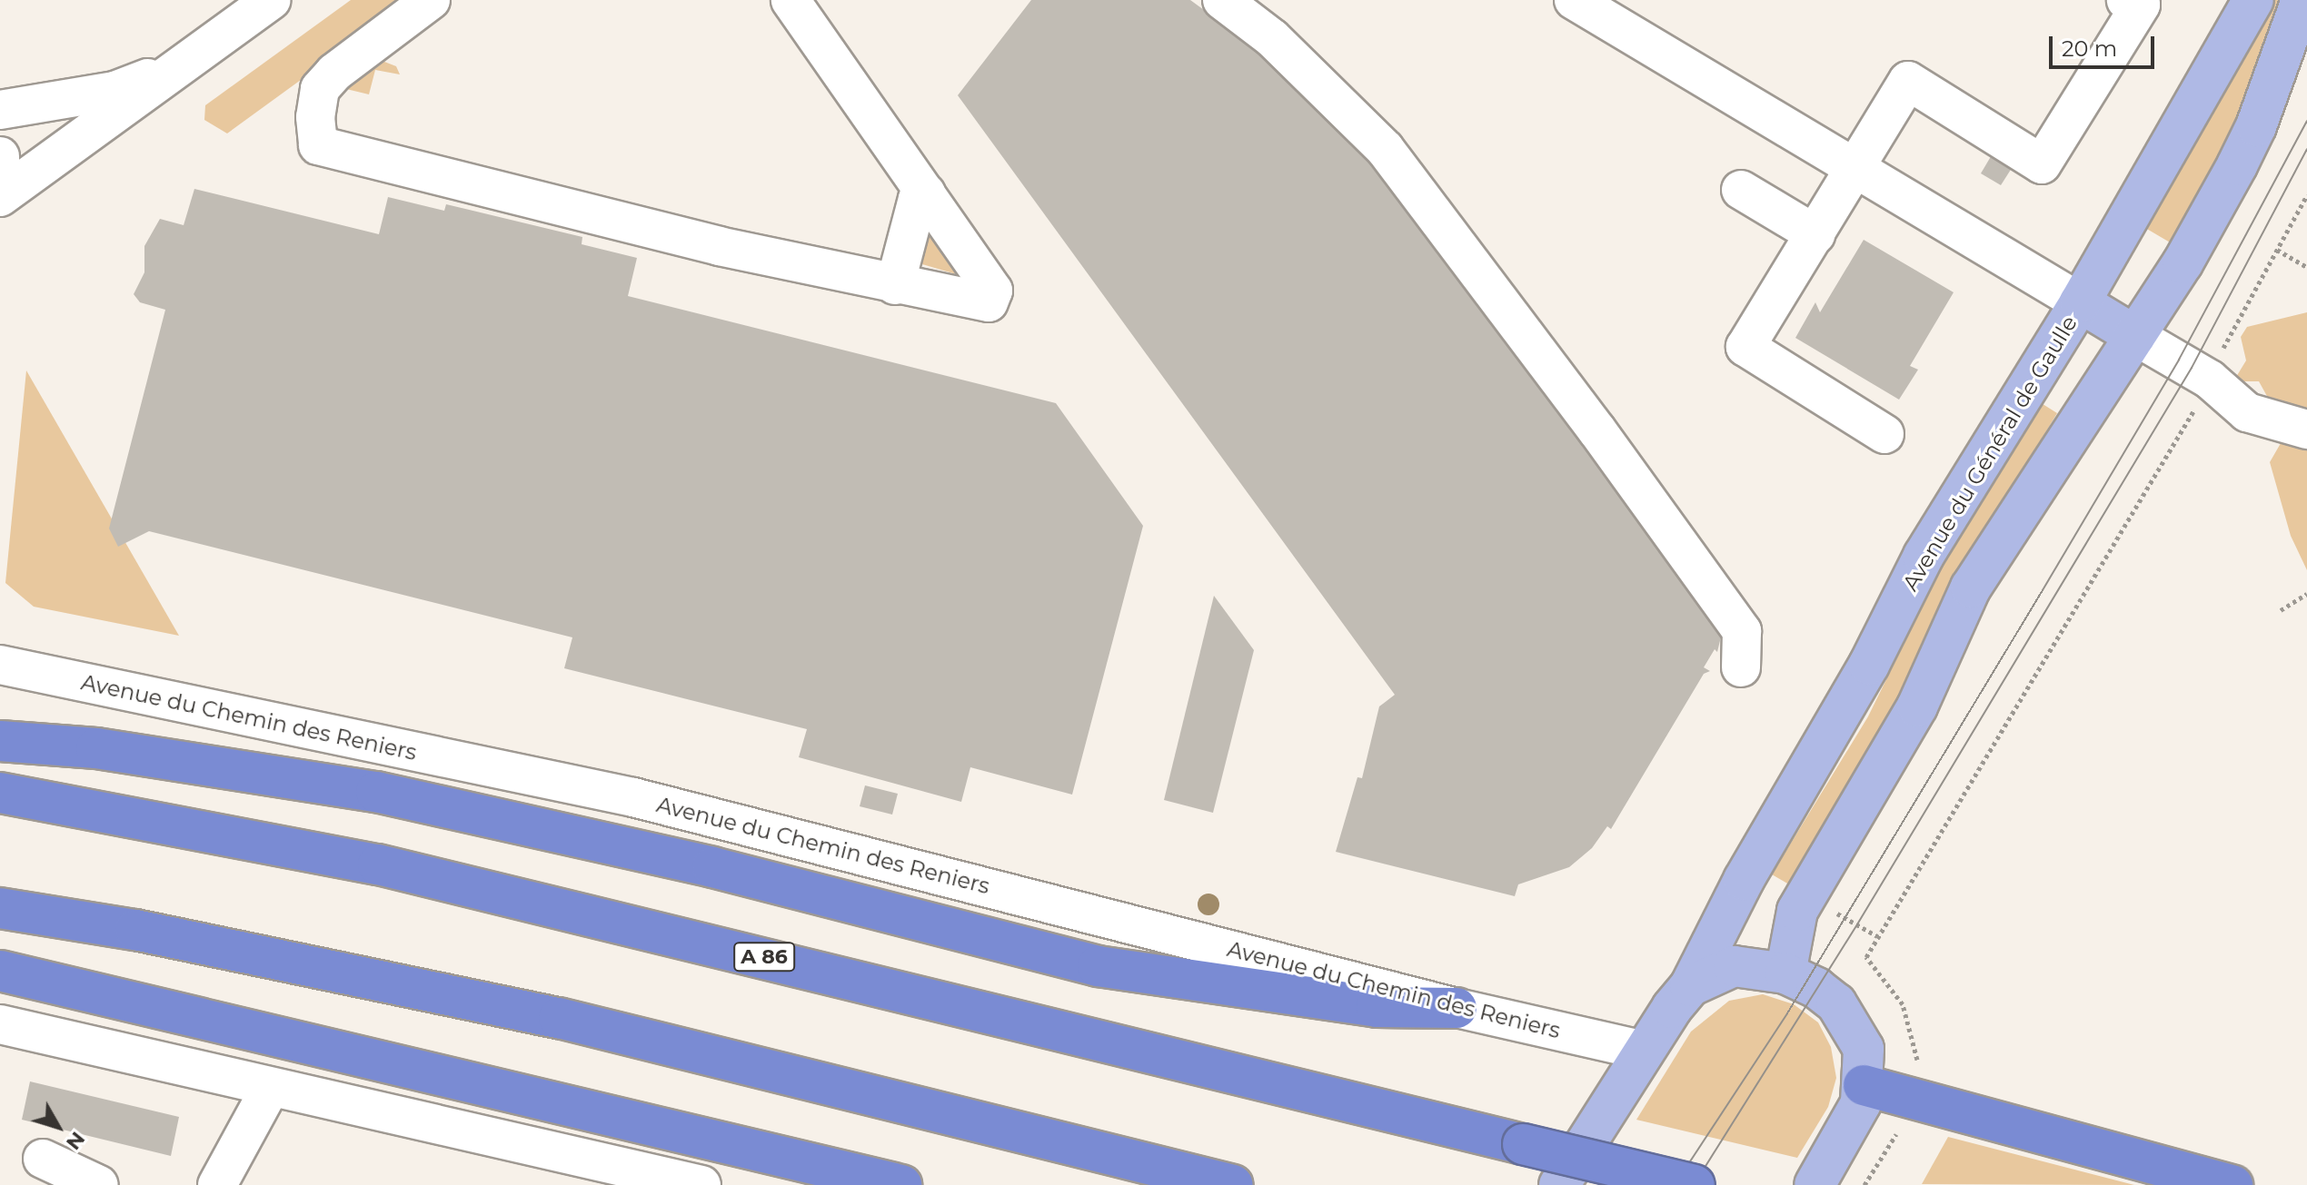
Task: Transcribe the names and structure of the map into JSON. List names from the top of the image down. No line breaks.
{"streets":{"highway":["A 86"],"main road":["Avenue du Général de Gaulle"],"street":["Avenue du Chemin des Reniers"]},"crossings":[["Avenue du Général de Gaulle","Avenue du Chemin des Reniers"]],"scale_bar":"20 m","north":"bottom right"}
